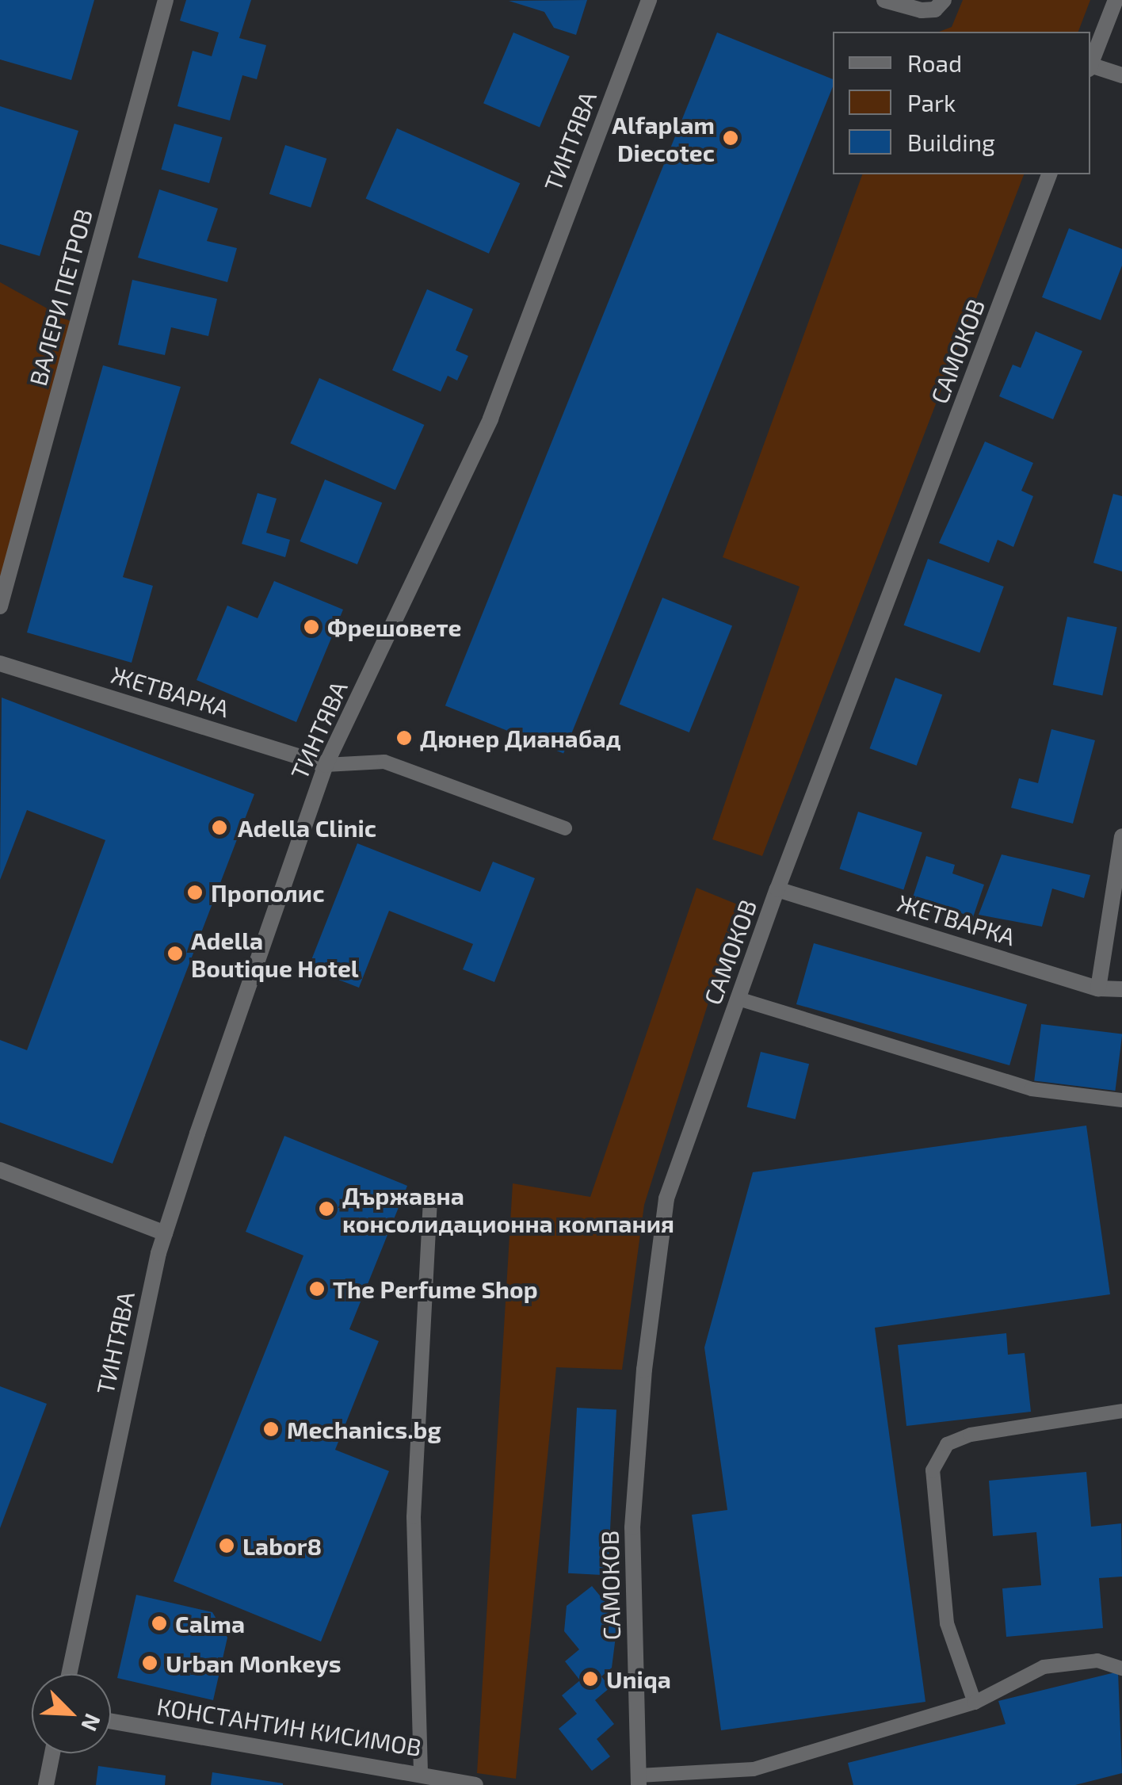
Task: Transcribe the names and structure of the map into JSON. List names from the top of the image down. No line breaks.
{"streets":{"street":["ТИНТЯВА","ВАЛЕРИ ПЕТРОВ","САМОКОВ","ЖЕТВАРКА","КОНСТАНТИН КИСИМОВ"]},"crossings":[["ТИНТЯВА","ЖЕТВАРКА"],["САМОКОВ","ЖЕТВАРКА"]],"places":["Alfaplam Diecotec","Фрешовете","Дюнер Дианабад","Adella Clinic","Прополис","Adella Boutique Hotel","Държавна консолидационна компания","The Perfume Shop","Mechanics.bg","Labor8","Calma","Urban Monkeys","Uniqa"],"legend":["Road","Park","Building"],"north":"bottom right"}
